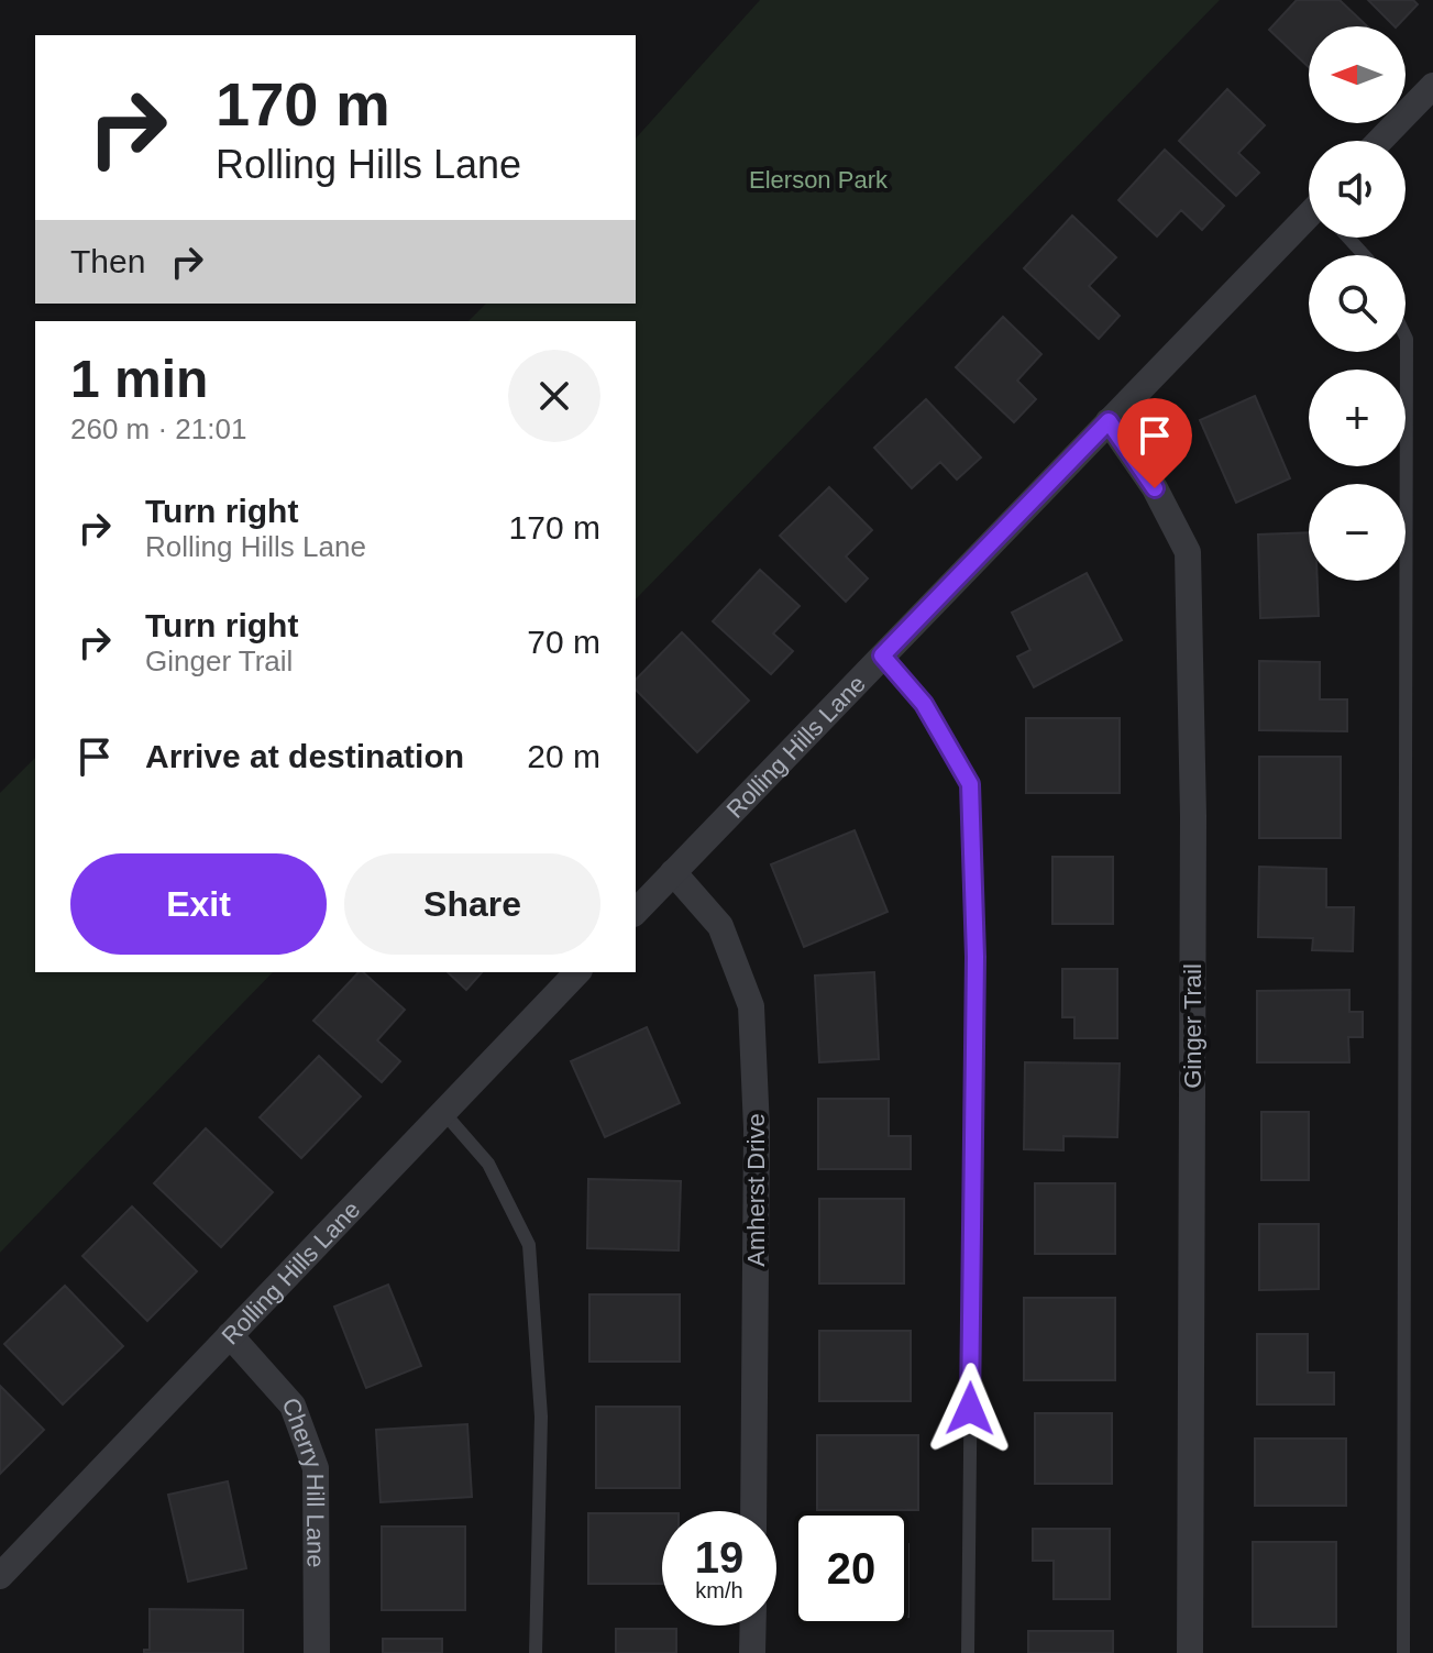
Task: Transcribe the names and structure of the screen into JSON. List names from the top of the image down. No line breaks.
{"streets":{"street":["Rolling Hills Lane","Ginger Trail","Amherst Drive","Cherry Hill Lane"]},"crossings":[["Rolling Hills Lane","Ginger Trail"],["Rolling Hills Lane","Amherst Drive"],["Rolling Hills Lane","Cherry Hill Lane"]],"parks":["Elerson Park"],"north":"left","page":{"map_buttons":["+","−"],"turn":["170 m","Rolling Hills Lane"],"then":"Then","heading":["1 min","260 m · 21:01"],"list":[{"name":"Turn right","note":"Rolling Hills Lane","value":"170 m"},{"name":"Turn right","note":"Ginger Trail","value":"70 m"},{"name":"Arrive at destination","value":"20 m"}],"buttons":["Exit","Share"],"speed":"19 km/h","limit":"20"}}
